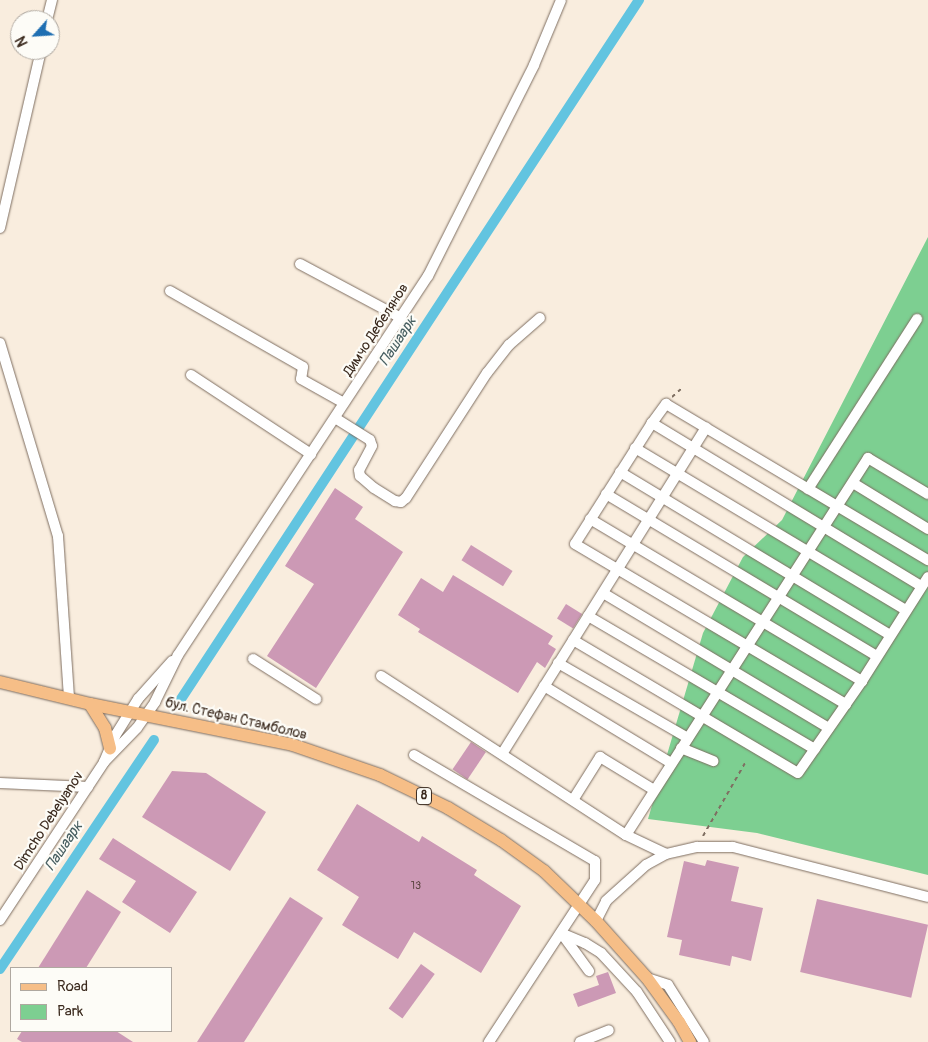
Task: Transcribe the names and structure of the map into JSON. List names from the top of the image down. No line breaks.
{"streets":{"main road":["бул. Стефан Стамболов","8"],"street":["Димчо Дебелянов","Dimcho Debelyanov"]},"crossings":[["Димчо Дебелянов","бул. Стефан Стамболов"],["Димчо Дебелянов","Dimcho Debelyanov"]],"water":["Пашаарк"],"house_numbers":["13"],"legend":["Road","Park"],"north":"bottom left"}
